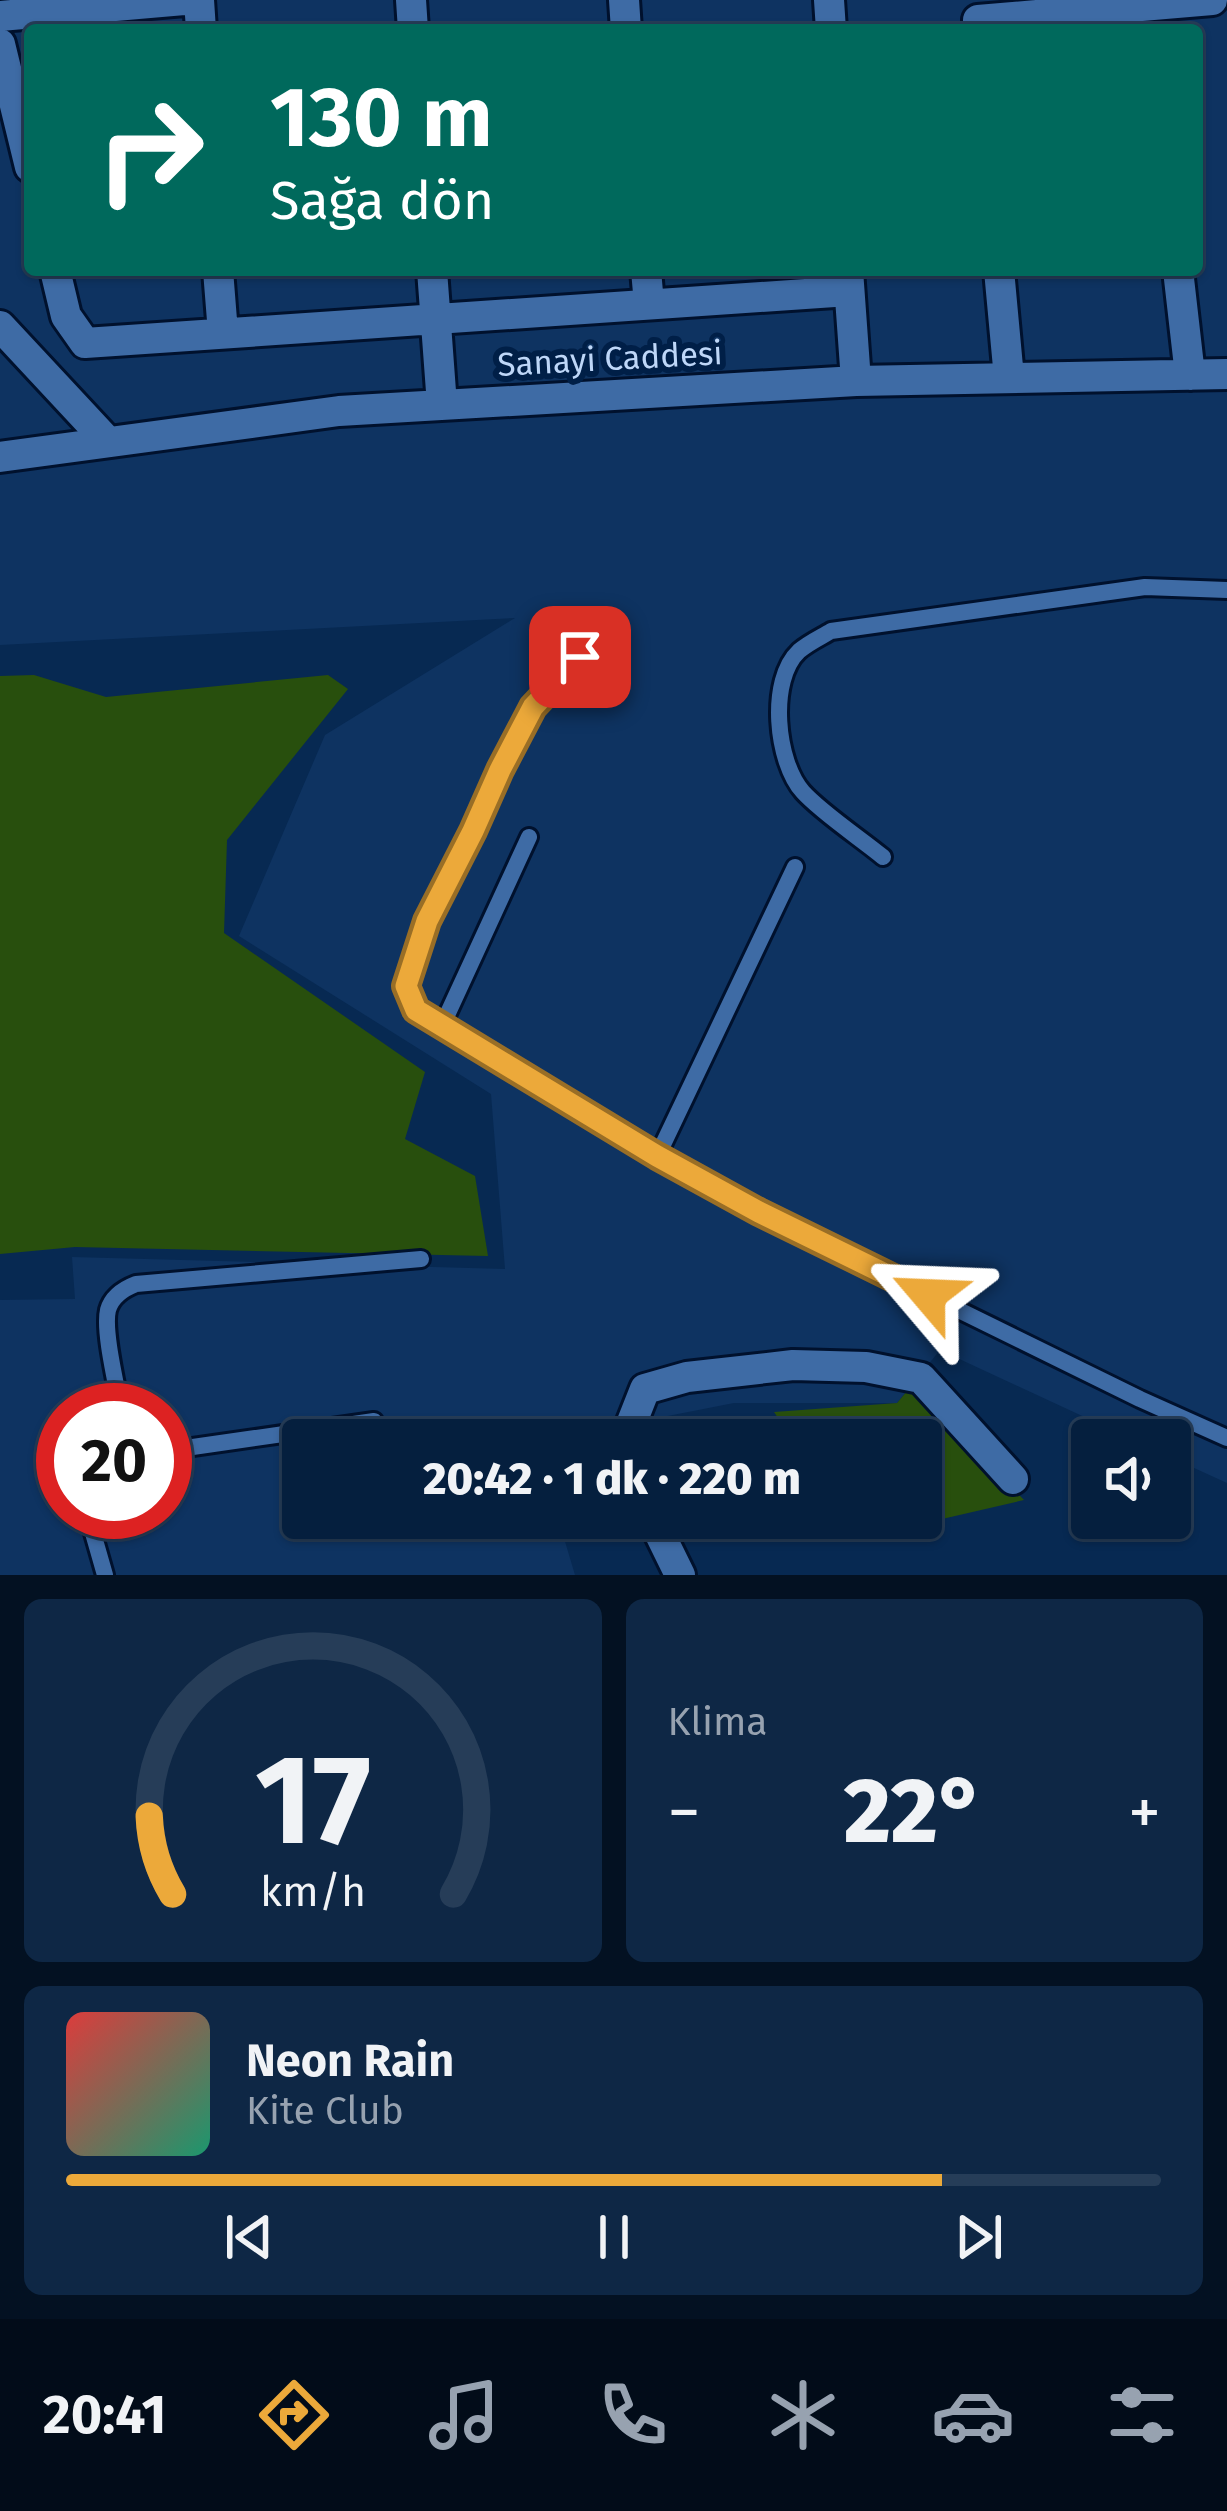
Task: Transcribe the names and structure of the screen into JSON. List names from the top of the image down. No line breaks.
{"streets":{"street":["Sanayi Caddesi"]},"page":{"turn":["130 m","Sağa dön"],"limit":"20","trip":"20:42 · 1 dk · 220 m","tile":"Klima","heat":["−","22°","+"],"song":["Neon Rain","Kite Club"],"tabs":"20:41","gauge":["17","km/h"]}}
